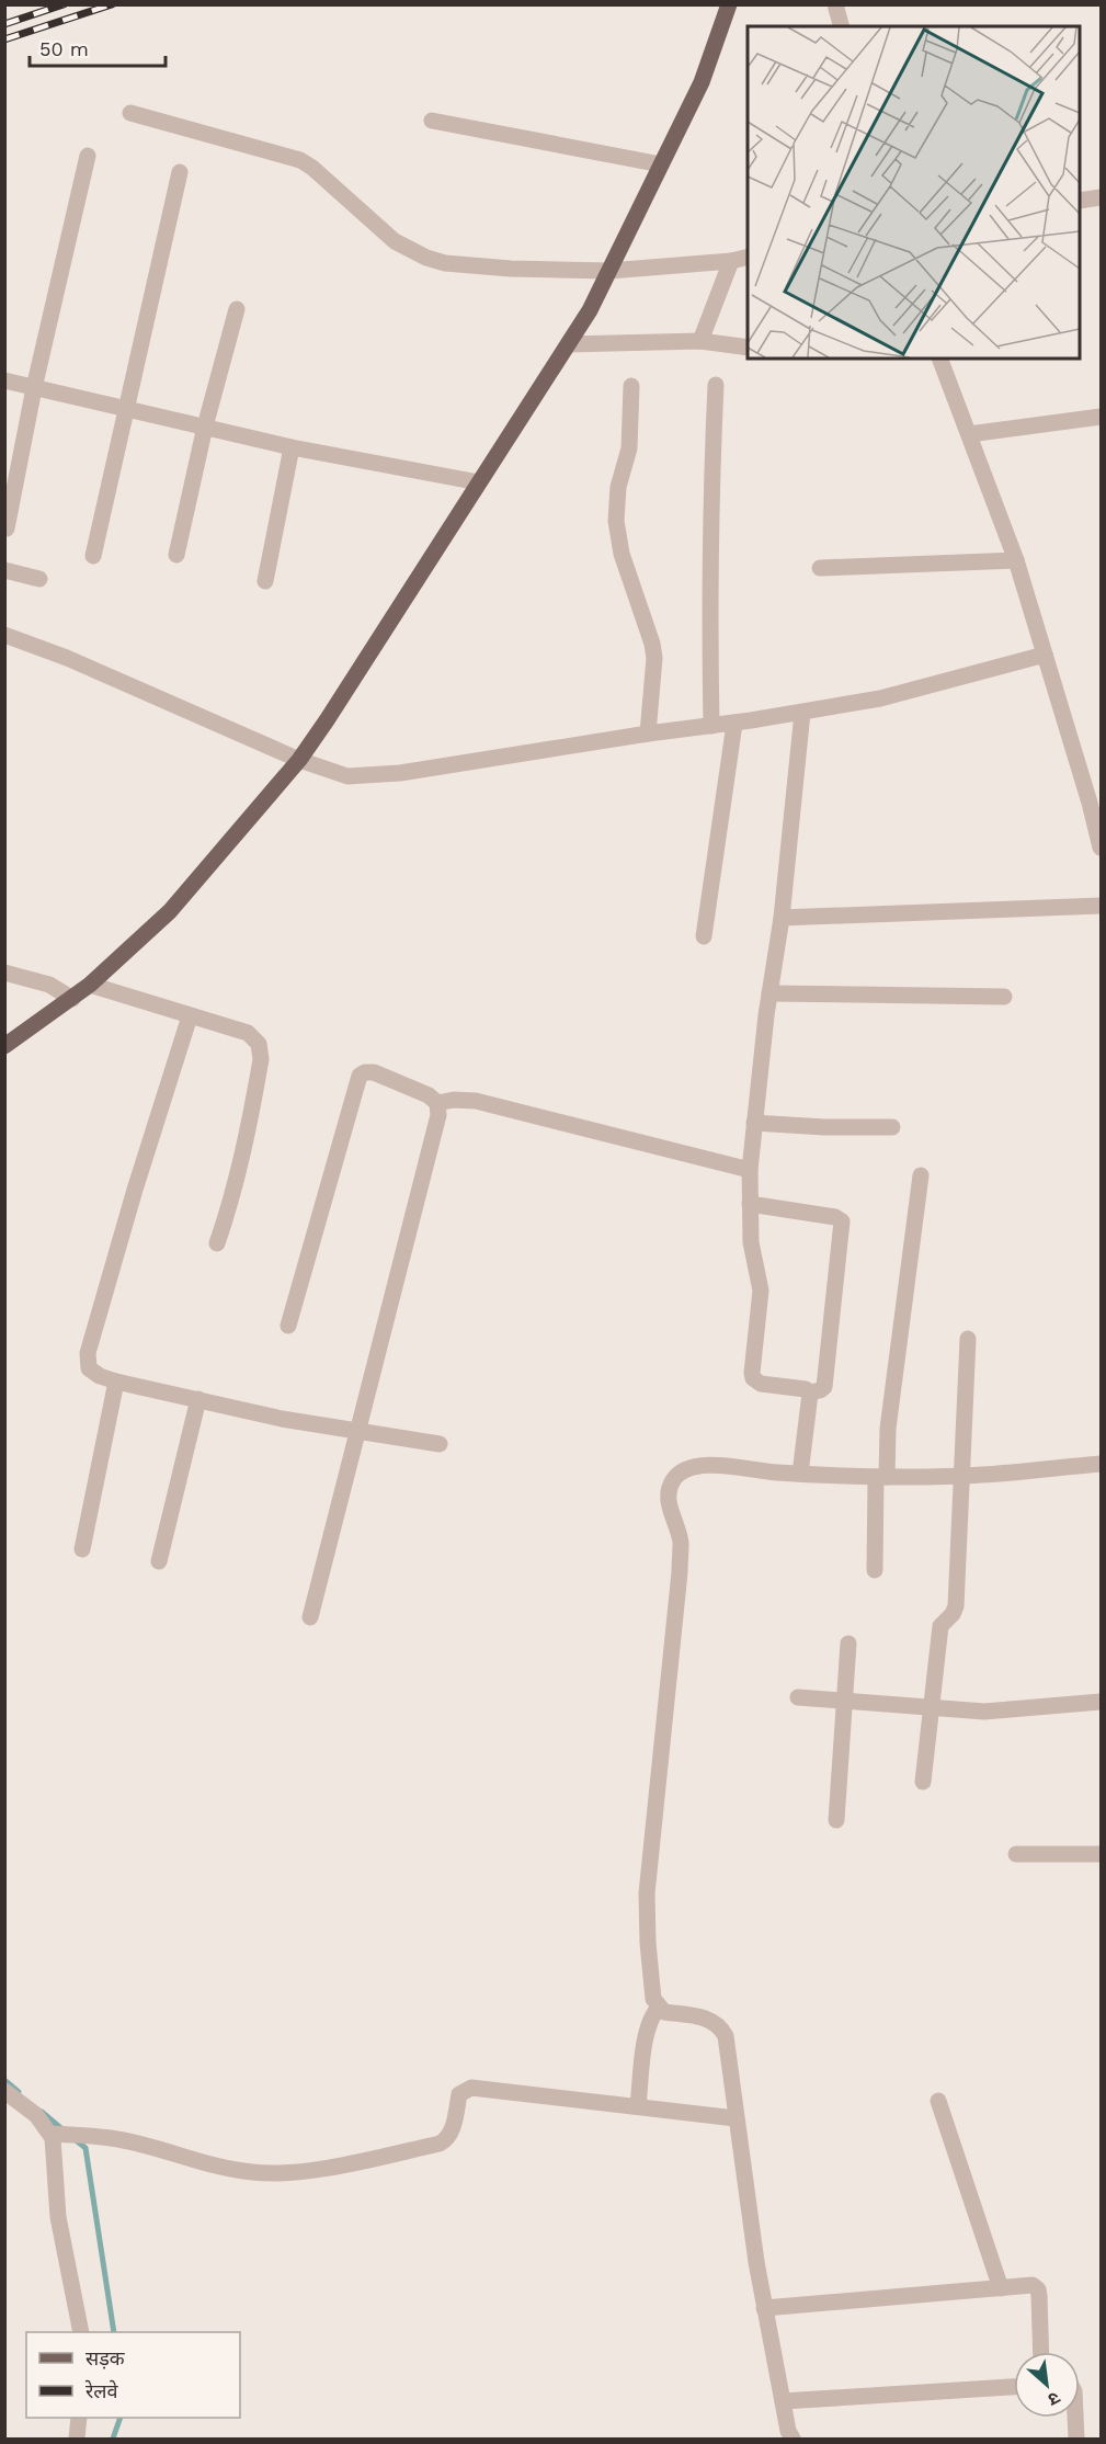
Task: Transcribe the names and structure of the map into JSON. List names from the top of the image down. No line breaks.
{"legend":["सड़क","रेलवे"],"scale_bar":"50 m","north":"bottom right"}
